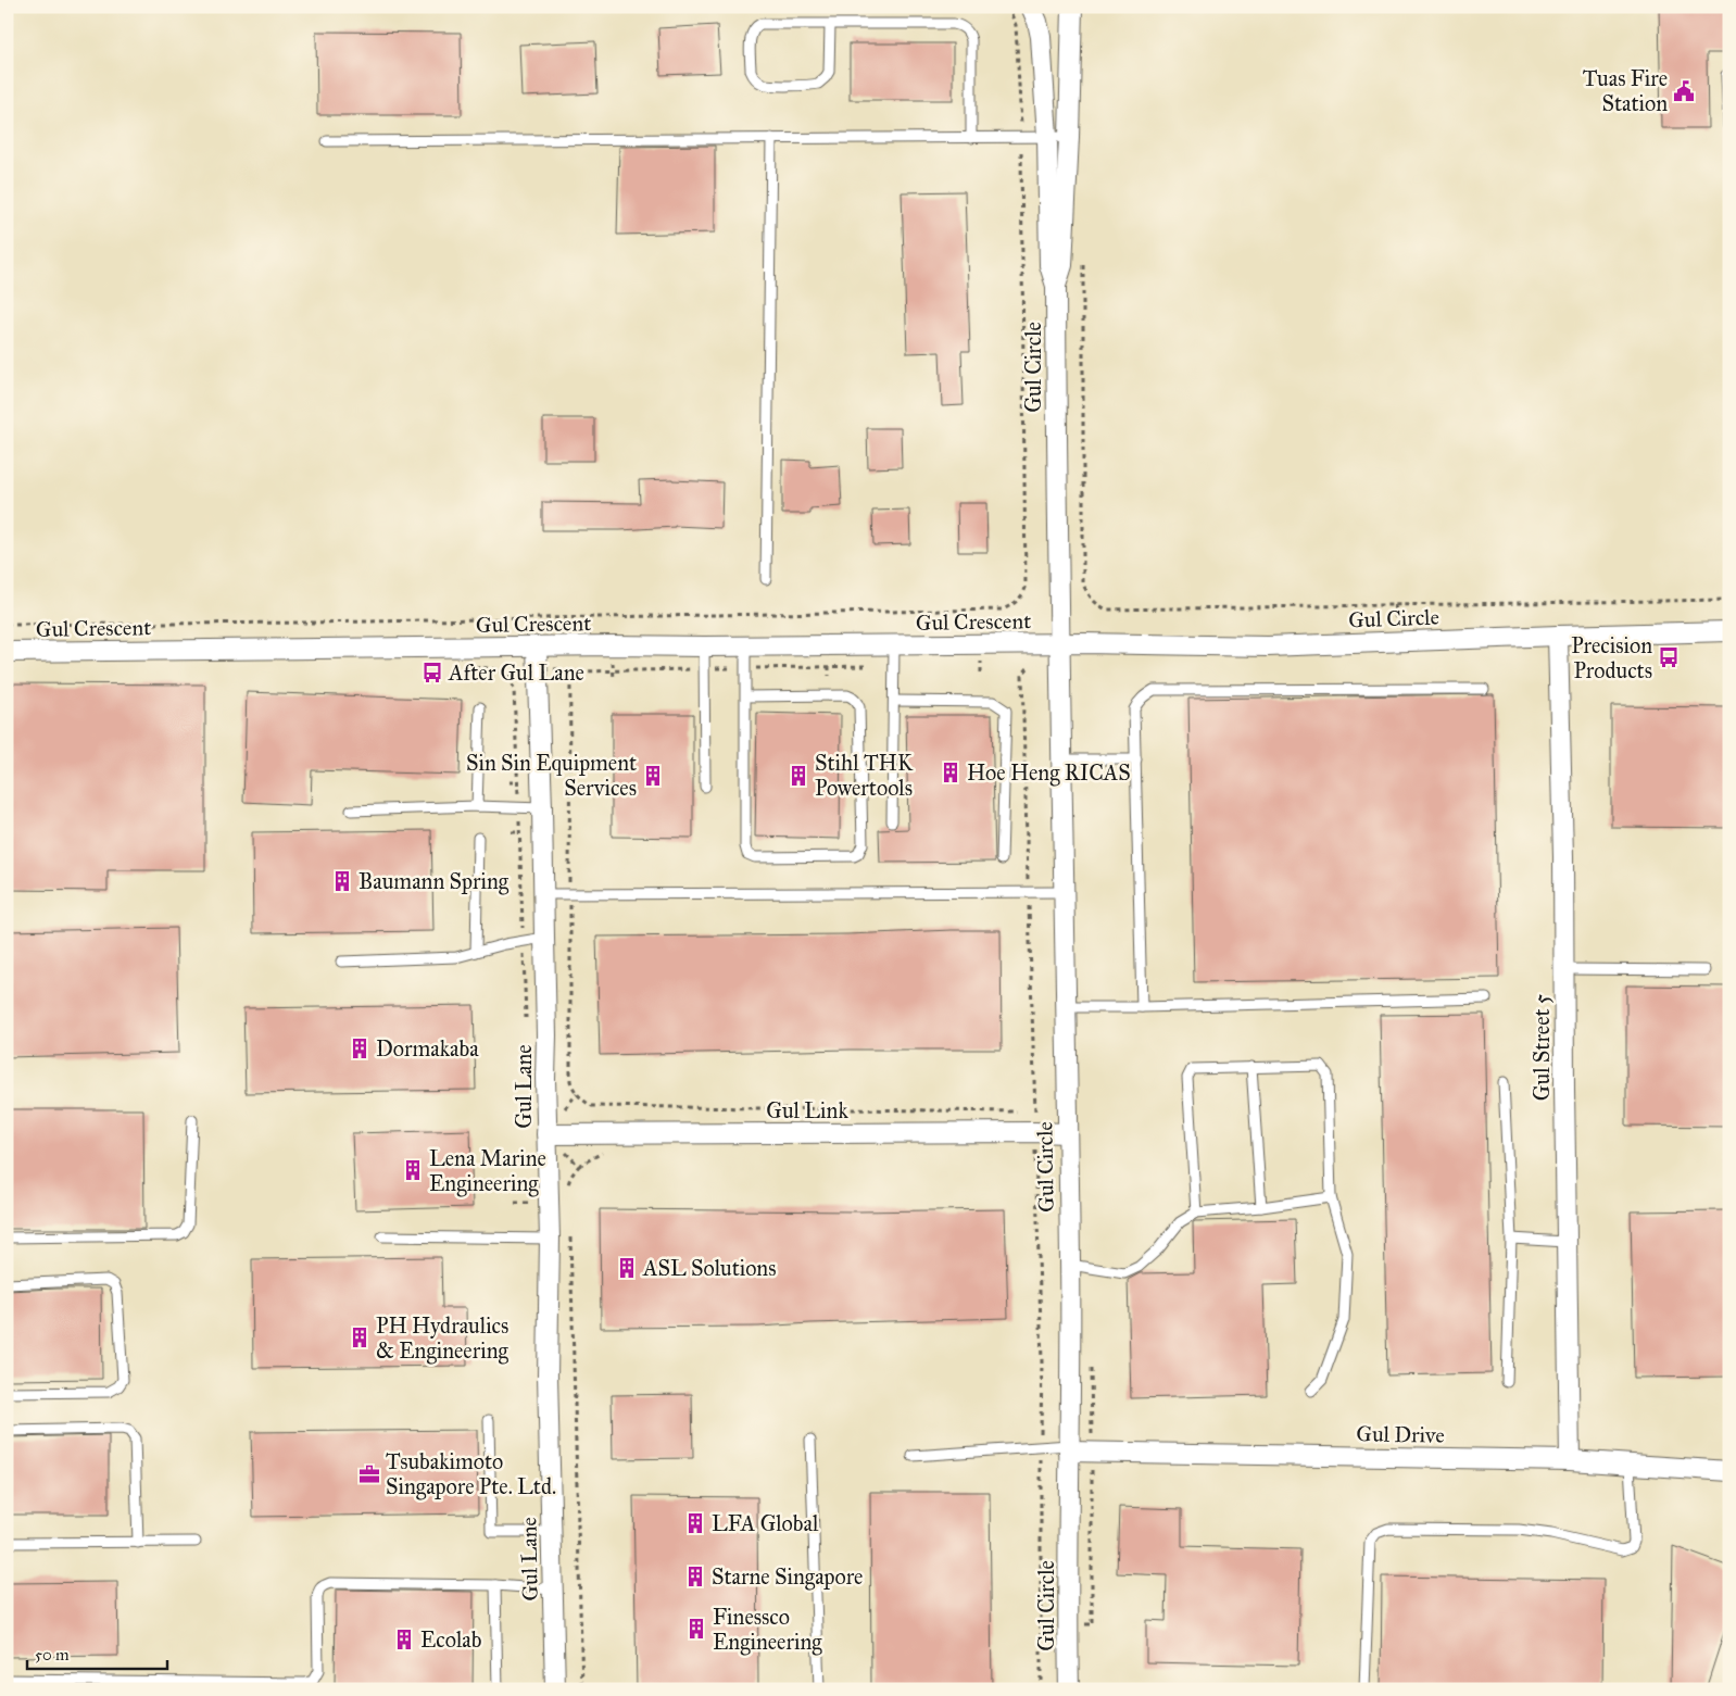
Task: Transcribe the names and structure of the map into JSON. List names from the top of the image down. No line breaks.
{"streets":{"street":["Gul Circle","Gul Crescent","Gul Street 5","Gul Lane","Gul Link","Gul Drive"]},"crossings":[["Gul Circle","Gul Crescent"],["Gul Circle","Gul Street 5"],["Gul Circle","Gul Link"],["Gul Circle","Gul Drive"],["Gul Crescent","Gul Lane"],["Gul Street 5","Gul Drive"],["Gul Lane","Gul Link"]],"places":{"public building":["Tuas Fire Station"],"bus stop":["Precision Products","After Gul Lane"],"building":["Hoe Heng RICAS","Sin Sin Equipment Services","Stihl THK Powertools","Baumann Spring","Dormakaba","Lena Marine Engineering","ASL Solutions","PH Hydraulics & Engineering","LFA Global","Starne Singapore","Finessco Engineering","Ecolab"],"office":["Tsubakimoto Singapore Pte. Ltd."]},"scale_bar":"50 m"}
